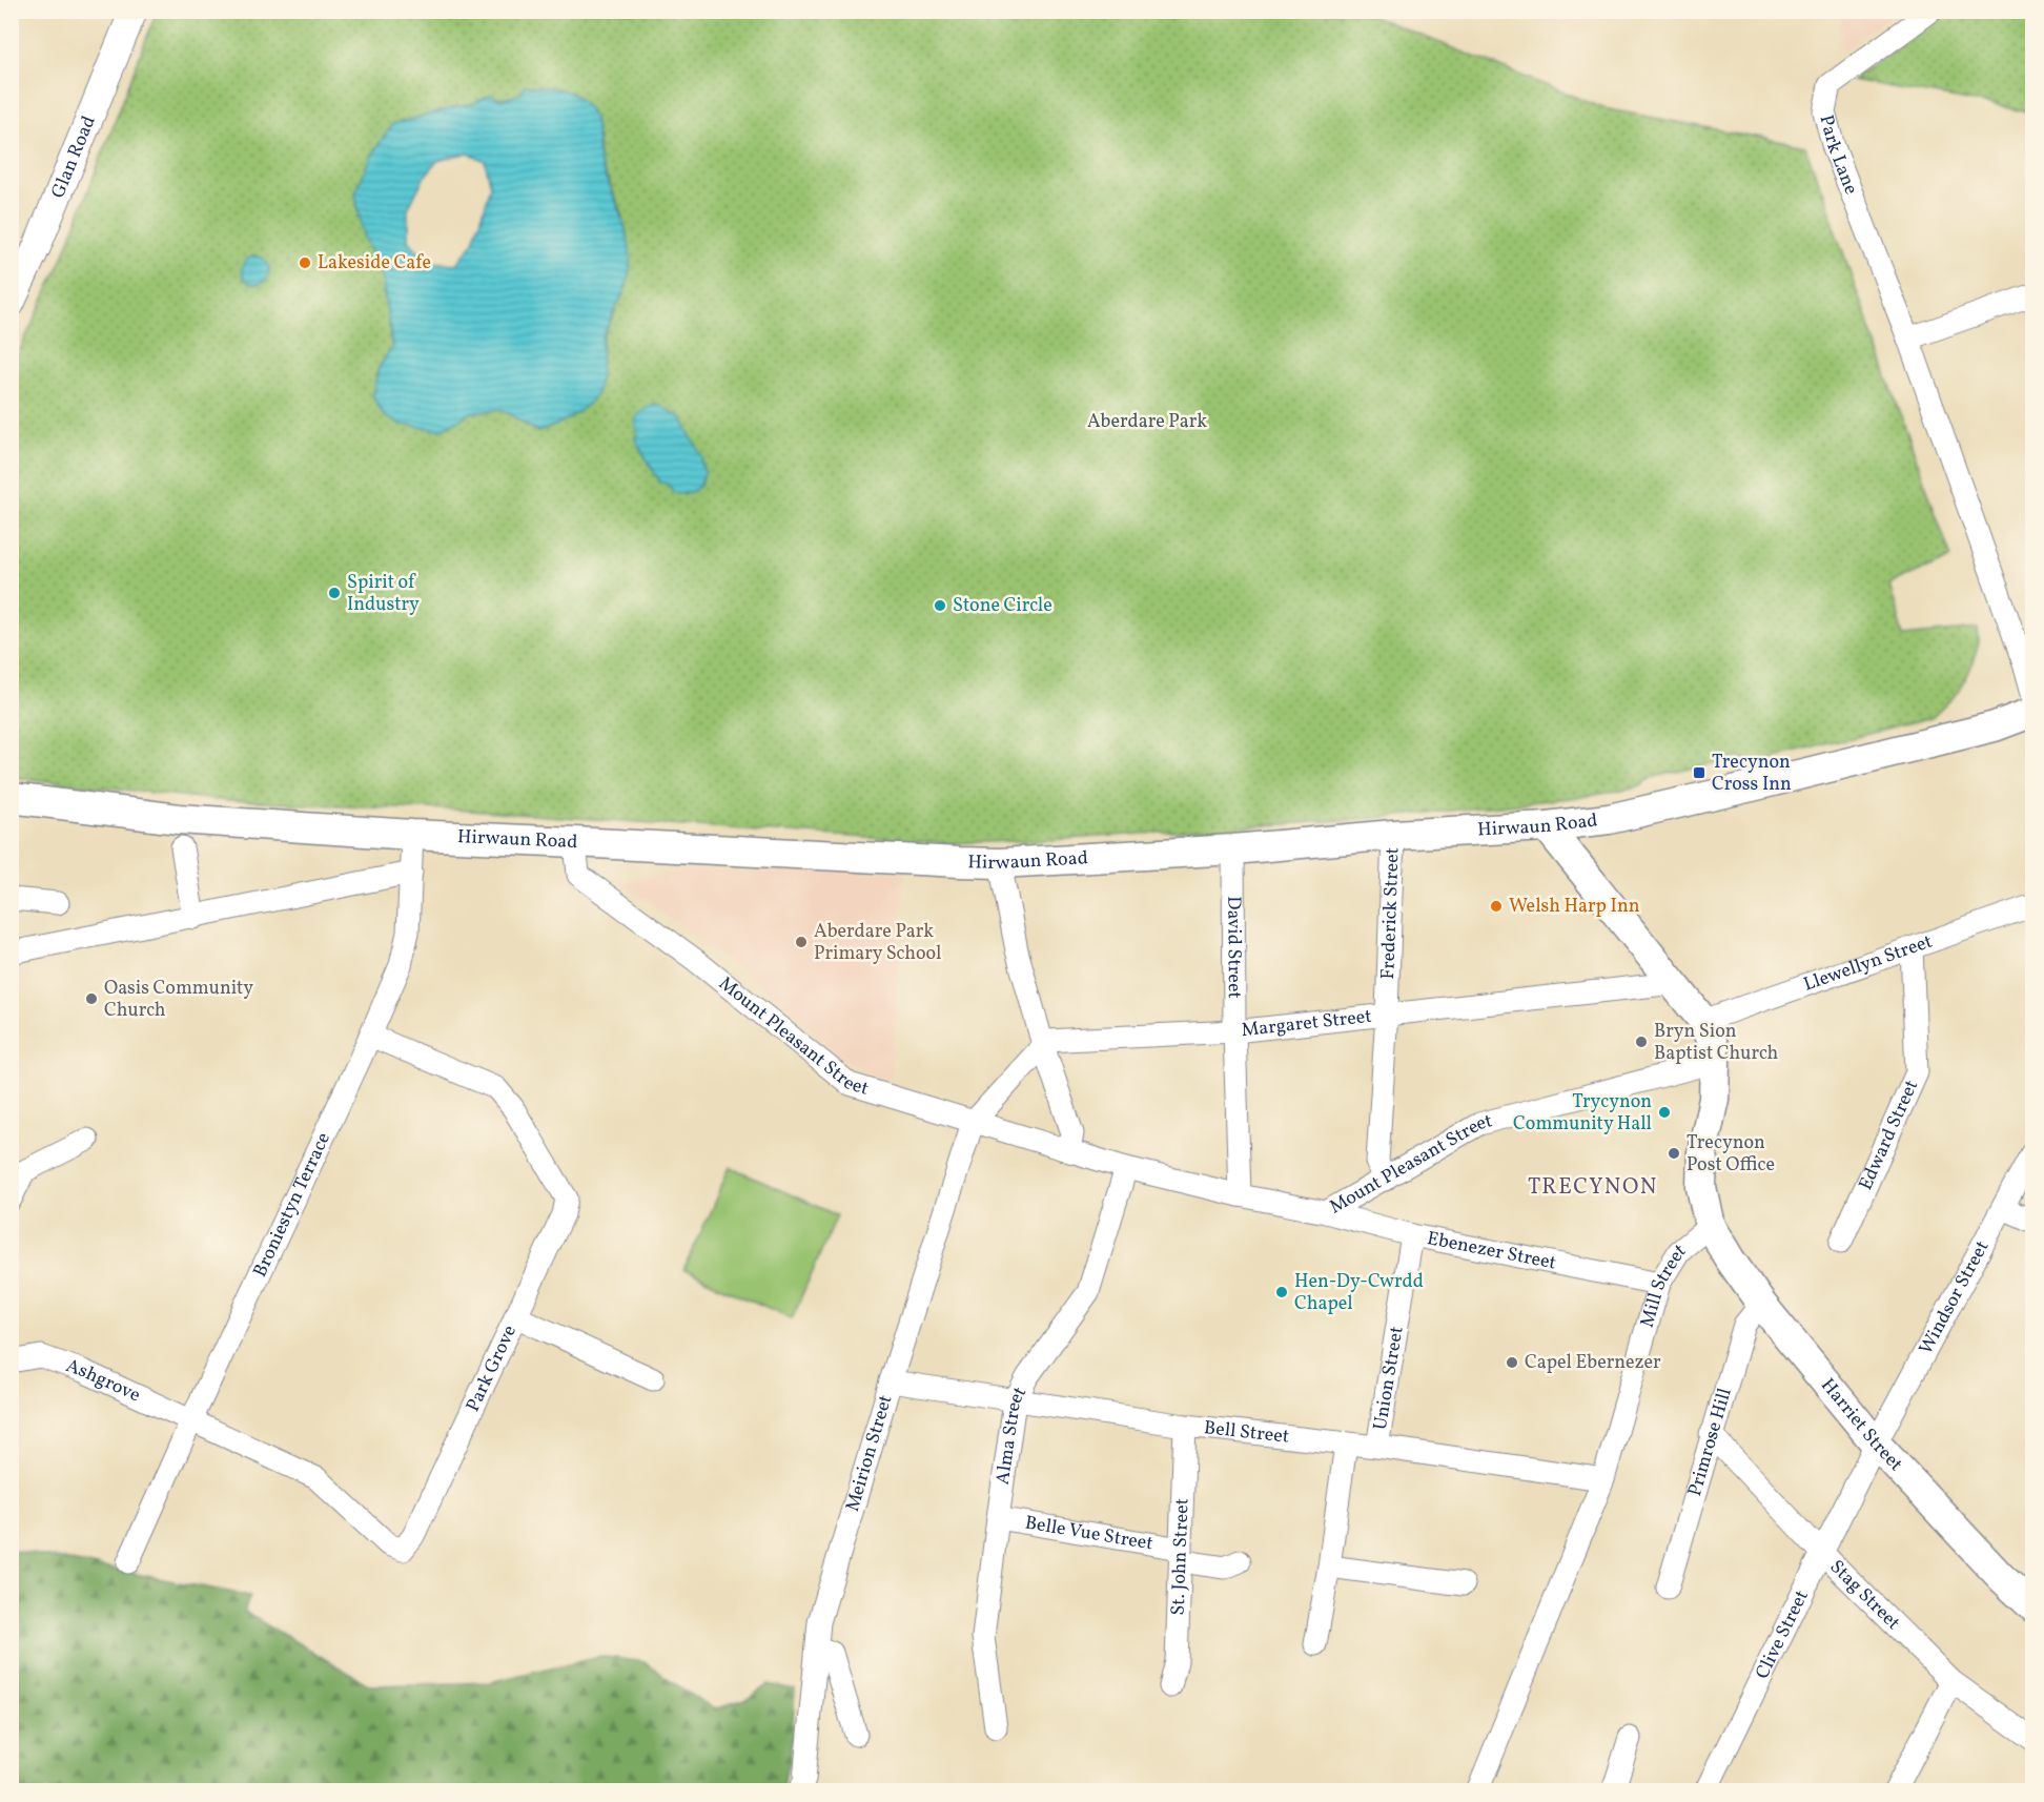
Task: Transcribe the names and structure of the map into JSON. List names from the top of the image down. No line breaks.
{"streets":{"main road":["Hirwaun Road","Harriet Street"],"street":["Park Lane","Glan Road","Frederick Street","David Street","Llewellyn Street","Margaret Street","Mount Pleasant Street","Edward Street","Broniestyn Terrace","Ebenezer Street","Mill Street","Windsor Street","Park Grove","Union Street","Ashgrove","Bell Street","Alma Street","Primrose Hill","Meirion Street","Belle Vue Street","St. John Street","Stag Street","Clive Street"]},"crossings":[["Hirwaun Road","Frederick Street"],["Hirwaun Road","David Street"],["Hirwaun Road","Mount Pleasant Street"],["Hirwaun Road","Broniestyn Terrace"],["Frederick Street","Margaret Street"],["Frederick Street","Mount Pleasant Street"],["David Street","Margaret Street"],["David Street","Mount Pleasant Street"],["Llewellyn Street","Edward Street"],["Mount Pleasant Street","Ebenezer Street"],["Mount Pleasant Street","Alma Street"],["Mount Pleasant Street","Meirion Street"],["Broniestyn Terrace","Park Grove"],["Broniestyn Terrace","Ashgrove"],["Ebenezer Street","Mill Street"],["Ebenezer Street","Union Street"],["Mill Street","Harriet Street"],["Mill Street","Bell Street"],["Windsor Street","Harriet Street"],["Windsor Street","Clive Street"],["Park Grove","Ashgrove"],["Union Street","Bell Street"],["Harriet Street","Primrose Hill"],["Harriet Street","Clive Street"],["Bell Street","Alma Street"],["Bell Street","Meirion Street"],["Bell Street","St. John Street"],["Alma Street","Belle Vue Street"],["Primrose Hill","Stag Street"],["Belle Vue Street","St. John Street"],["Stag Street","Clive Street"]],"districts":["TRECYNON"],"parks":["Aberdare Park"],"places":{"other":["Lakeside Cafe","Spirit of Industry","Stone Circle","Welsh Harp Inn","Aberdare Park Primary School","Oasis Community Church","Bryn Sion Baptist Church","Trycynon Community Hall","Trecynon Post Office","Hen-Dy-Cwrdd Chapel","Capel Ebernezer"],"transit":["Trecynon Cross Inn"]}}
